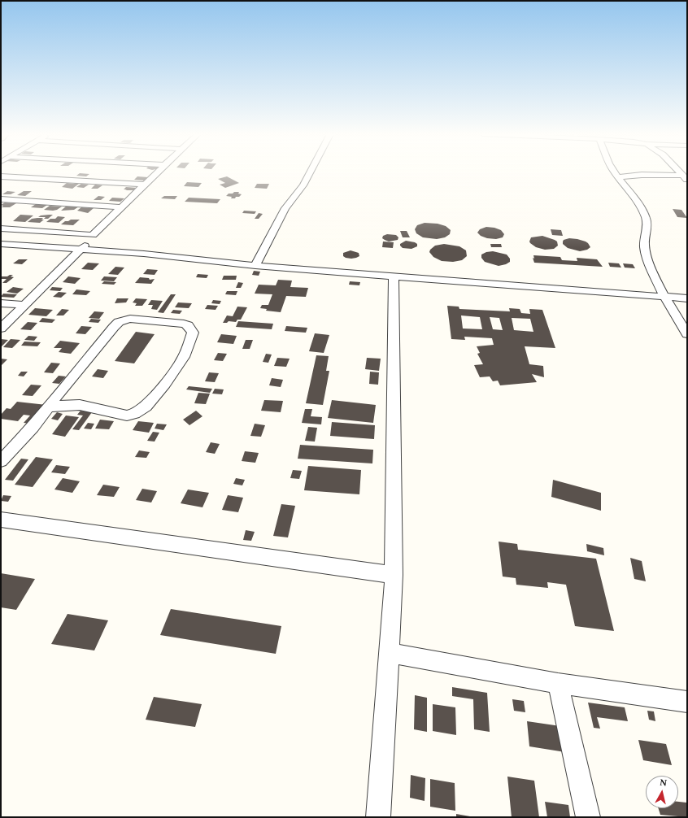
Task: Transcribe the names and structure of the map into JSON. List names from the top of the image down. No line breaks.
{"north":"top"}
